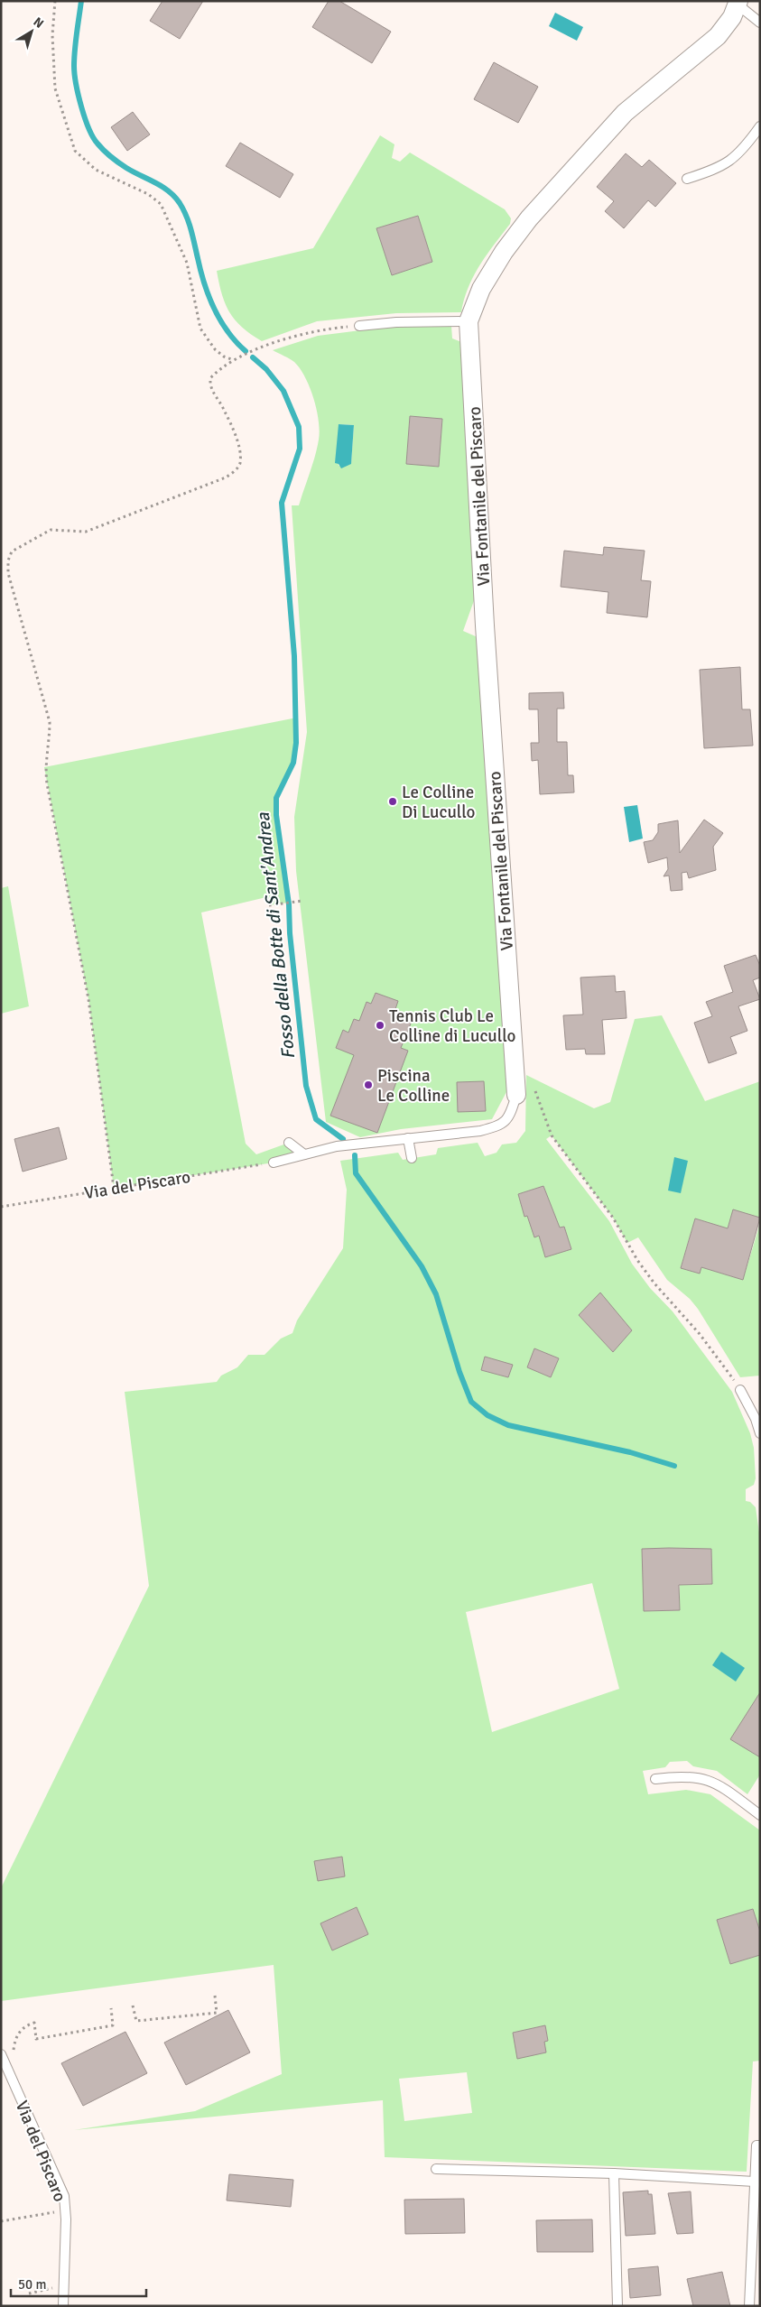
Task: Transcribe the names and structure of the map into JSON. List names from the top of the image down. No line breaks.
{"streets":{"street":["Via Fontanile del Piscaro"],"lane":["Via del Piscaro"]},"water":["Fosso della Botte di Sant'Andrea"],"places":["Le Colline Di Lucullo","Tennis Club Le Colline di Lucullo","Piscina Le Colline"],"scale_bar":"50 m","north":"top right"}
